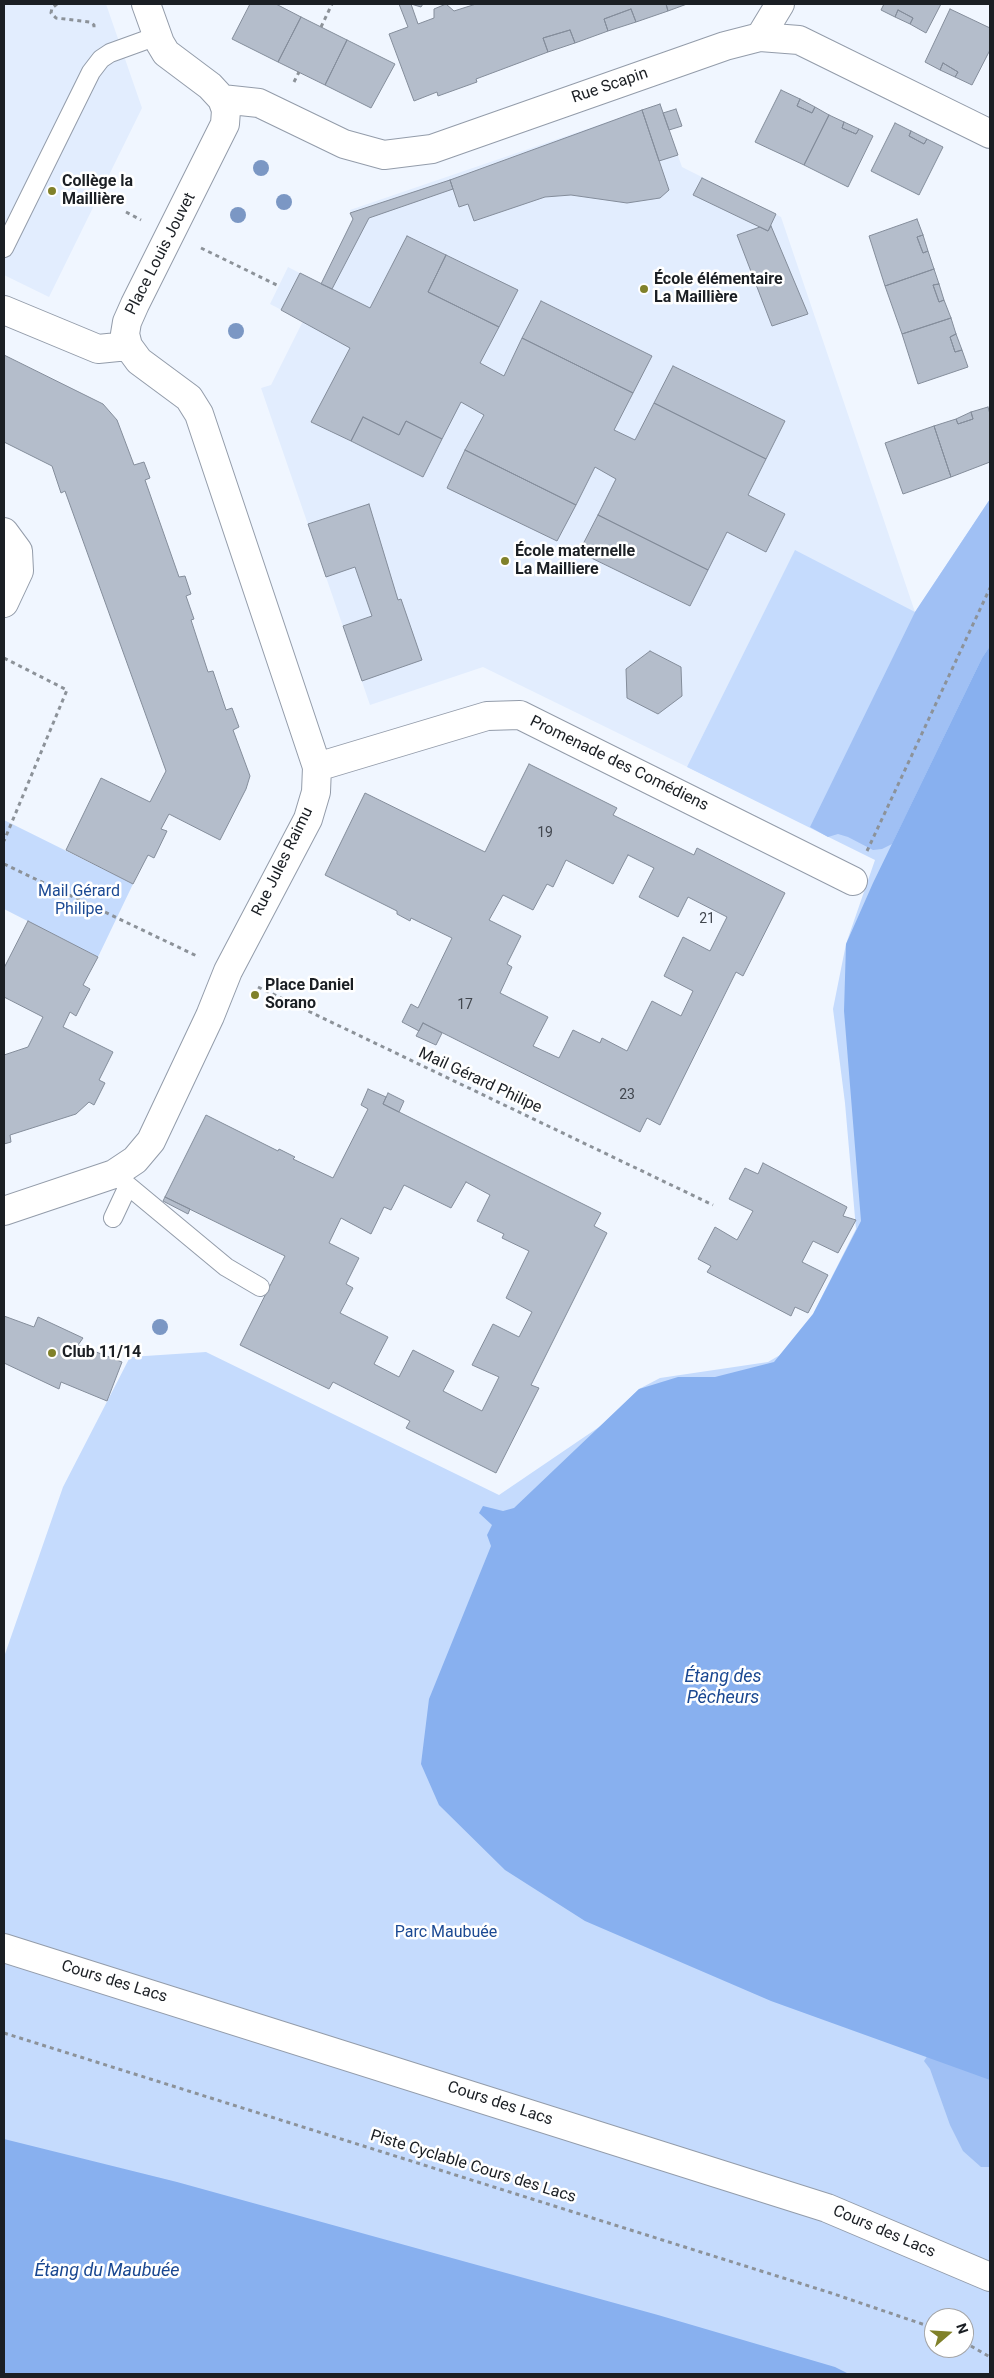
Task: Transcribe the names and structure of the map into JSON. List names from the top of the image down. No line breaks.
{"streets":{"street":["Rue Scapin","Place Louis Jouvet","Promenade des Comédiens","Rue Jules Raimu","Cours des Lacs"],"path":["Mail Gérard Philipe","Piste Cyclable Cours des Lacs"]},"crossings":[["Rue Scapin","Place Louis Jouvet"],["Place Louis Jouvet","Rue Jules Raimu"],["Promenade des Comédiens","Rue Jules Raimu"]],"water":["Étang des Pêcheurs","Étang du Maubuée"],"parks":["Mail Gérard Philipe","Parc Maubuée"],"places":["Collège la Maillière","École élémentaire La Maillière","École maternelle La Mailliere","Place Daniel Sorano","Club 11/14"],"house_numbers":["19","21","17","23"],"north":"right"}
